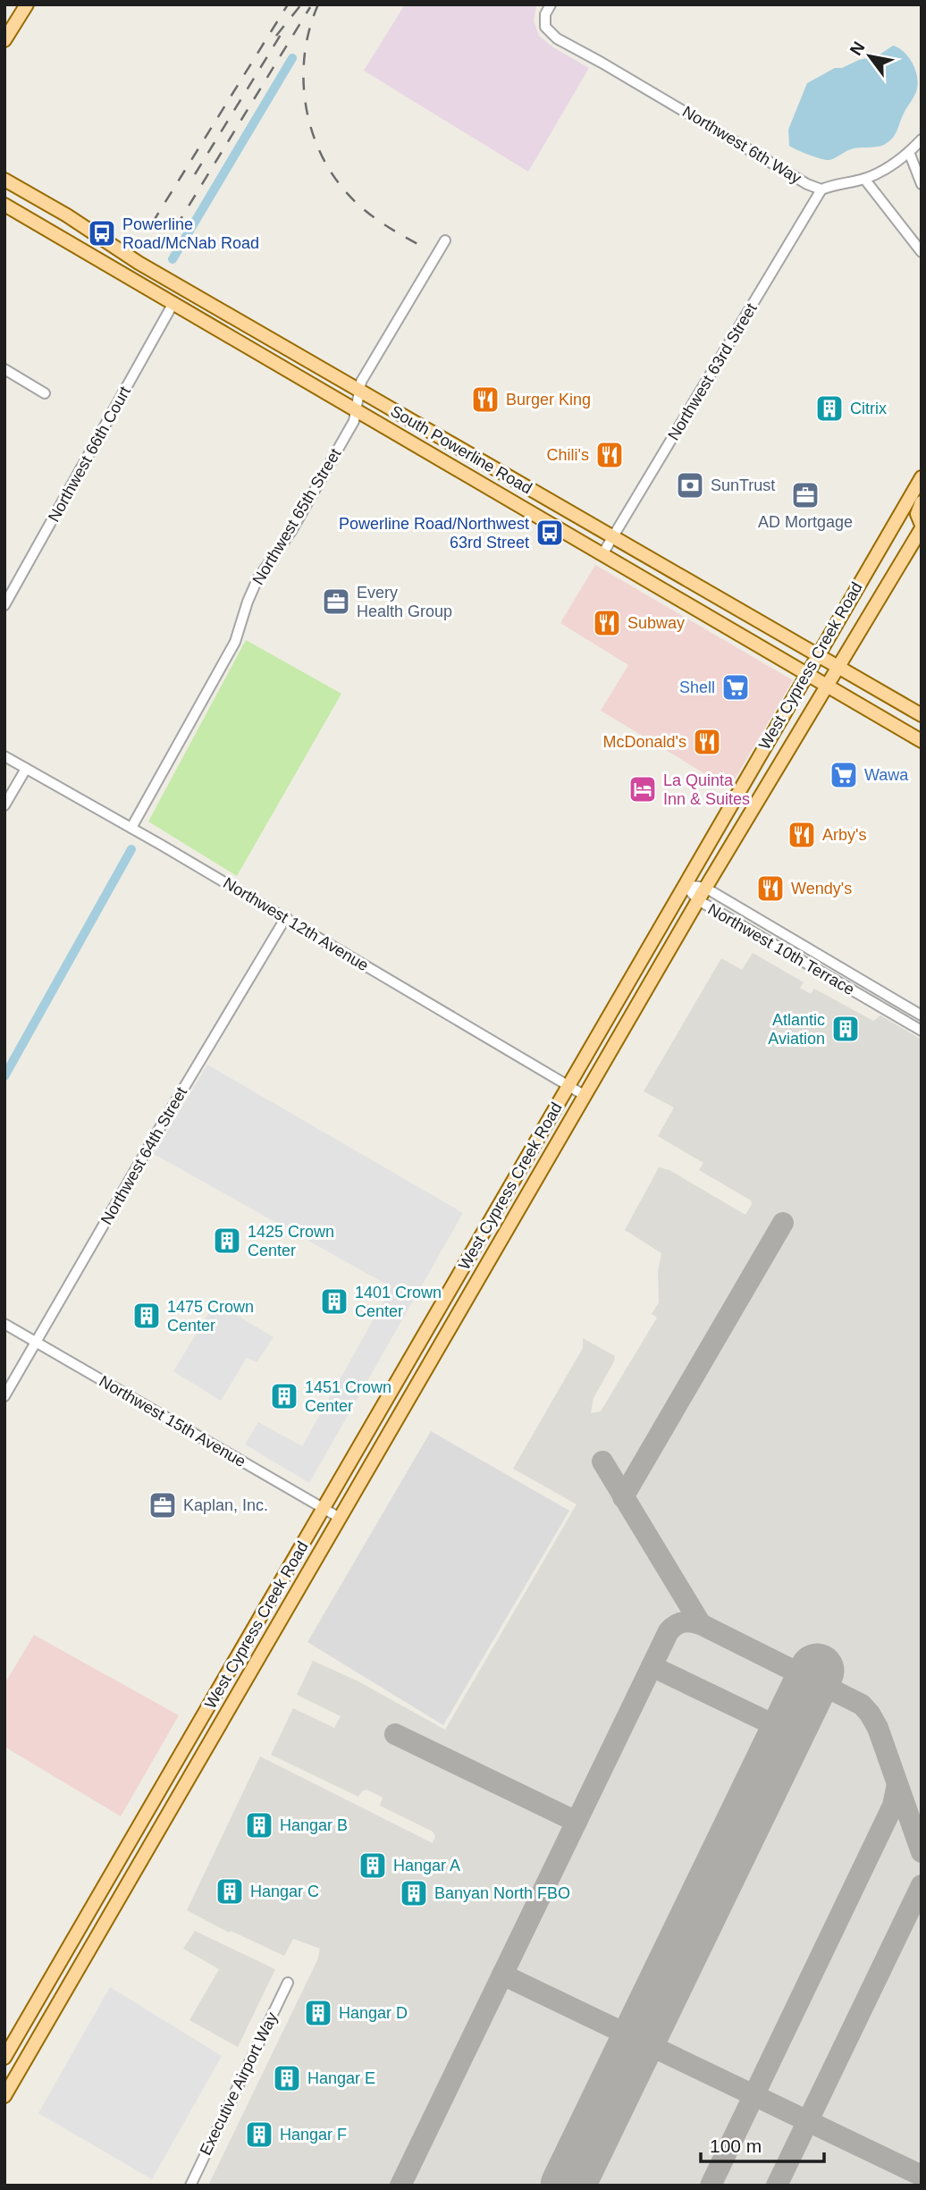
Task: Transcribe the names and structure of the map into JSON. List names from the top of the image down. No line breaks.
{"streets":{"main road":["South Powerline Road","West Cypress Creek Road"],"street":["Northwest 6th Way","Northwest 63rd Street","Northwest 66th Court","Northwest 65th Street","Northwest 12th Avenue","Northwest 10th Terrace","Northwest 64th Street","Northwest 15th Avenue","Executive Airport Way"]},"crossings":[["Northwest 6th Way","Northwest 63rd Street"],["Northwest 63rd Street","South Powerline Road"],["South Powerline Road","Northwest 66th Court"],["South Powerline Road","Northwest 65th Street"],["South Powerline Road","West Cypress Creek Road"],["Northwest 65th Street","Northwest 12th Avenue"],["West Cypress Creek Road","Northwest 12th Avenue"],["West Cypress Creek Road","Northwest 10th Terrace"],["West Cypress Creek Road","Northwest 15th Avenue"],["Northwest 12th Avenue","Northwest 64th Street"],["Northwest 64th Street","Northwest 15th Avenue"]],"places":{"bus stop":["Powerline Road/McNab Road","Powerline Road/Northwest 63rd Street"],"restaurant":["Burger King","Chili's","Subway","McDonald's","Arby's","Wendy's"],"building":["Citrix","Atlantic Aviation","1425 Crown Center","1401 Crown Center","1475 Crown Center","1451 Crown Center","Hangar B","Hangar A","Hangar C","Banyan North FBO","Hangar D","Hangar E","Hangar F"],"bank":["SunTrust"],"office":["AD Mortgage","Every Health Group","Kaplan, Inc."],"supermarket":["Shell","Wawa"],"hotel":["La Quinta Inn & Suites"]},"scale_bar":"100 m","north":"top left"}
